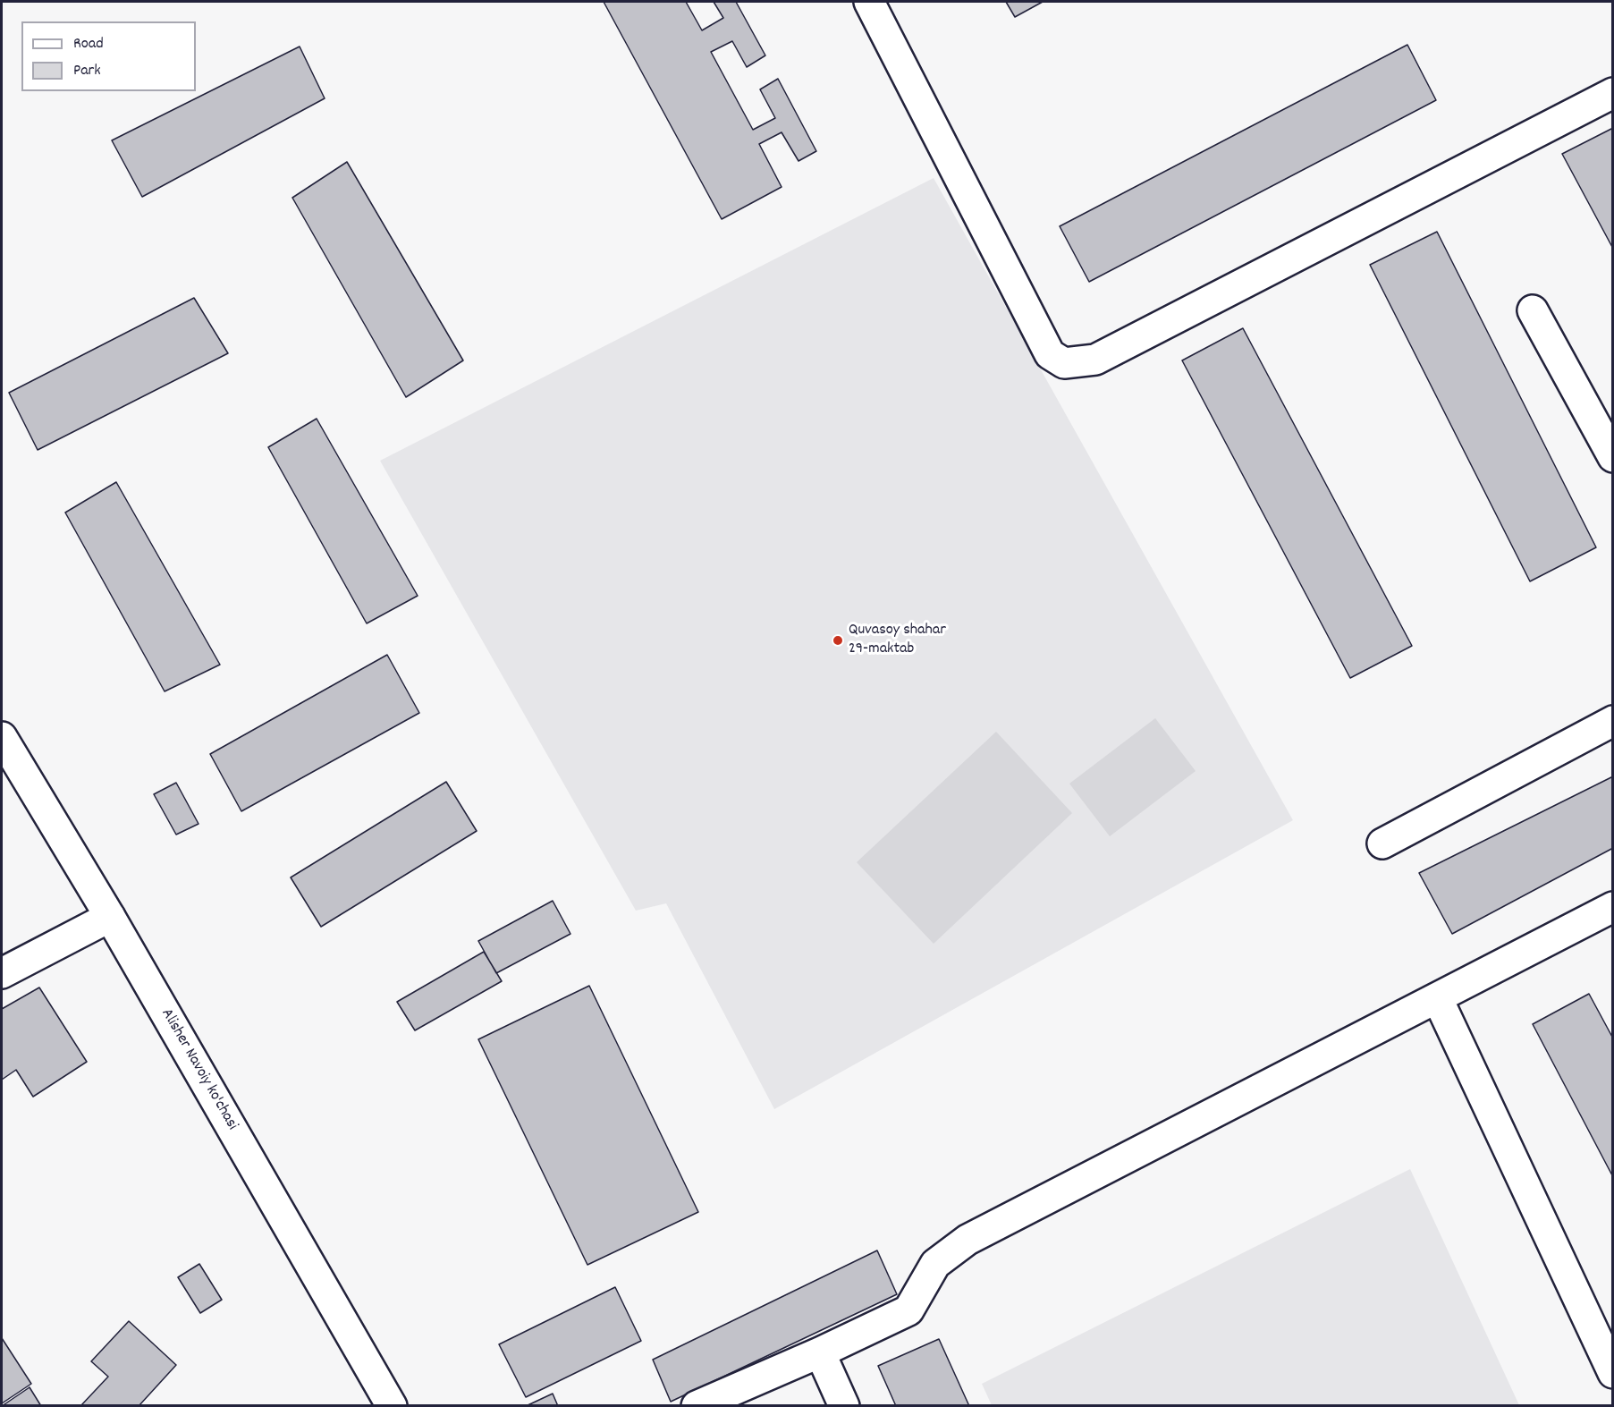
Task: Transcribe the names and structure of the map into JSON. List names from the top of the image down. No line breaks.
{"streets":{"street":["Alisher Navoiy ko'chasi"]},"places":["Quvasoy shahar 29-maktab"],"legend":["Road","Park"]}
